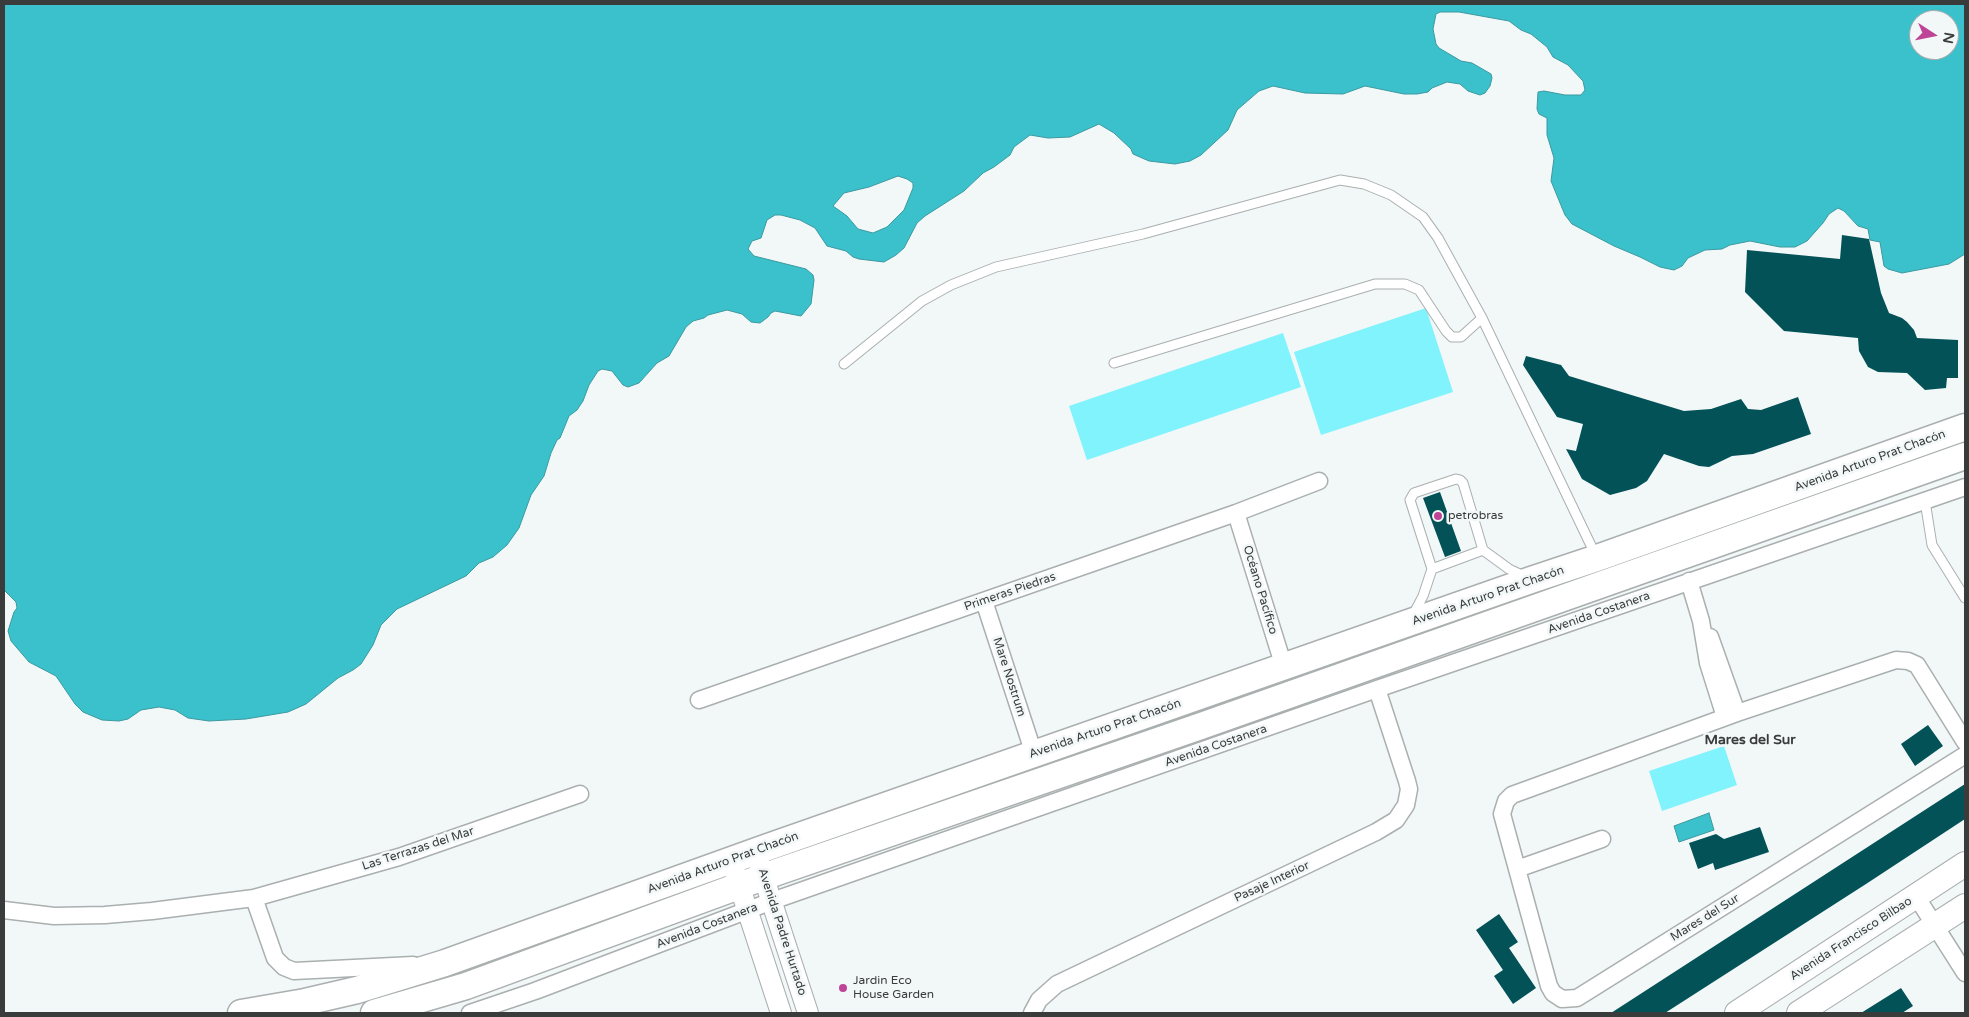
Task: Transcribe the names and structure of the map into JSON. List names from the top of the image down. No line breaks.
{"streets":{"main road":["Avenida Arturo Prat Chacón","Avenida Francisco Bilbao"],"street":["Océano Pacífico","Primeras Piedras","Avenida Costanera","Mare Nostrum","Las Terrazas del Mar","Pasaje Interior","Mares del Sur","Avenida Padre Hurtado"]},"crossings":[["Avenida Arturo Prat Chacón","Océano Pacífico"],["Avenida Arturo Prat Chacón","Mare Nostrum"],["Avenida Arturo Prat Chacón","Avenida Padre Hurtado"],["Océano Pacífico","Primeras Piedras"],["Primeras Piedras","Mare Nostrum"],["Avenida Costanera","Pasaje Interior"],["Avenida Costanera","Avenida Padre Hurtado"]],"districts":["Mares del Sur"],"places":["petrobras","Jardin Eco House Garden"],"north":"right"}
